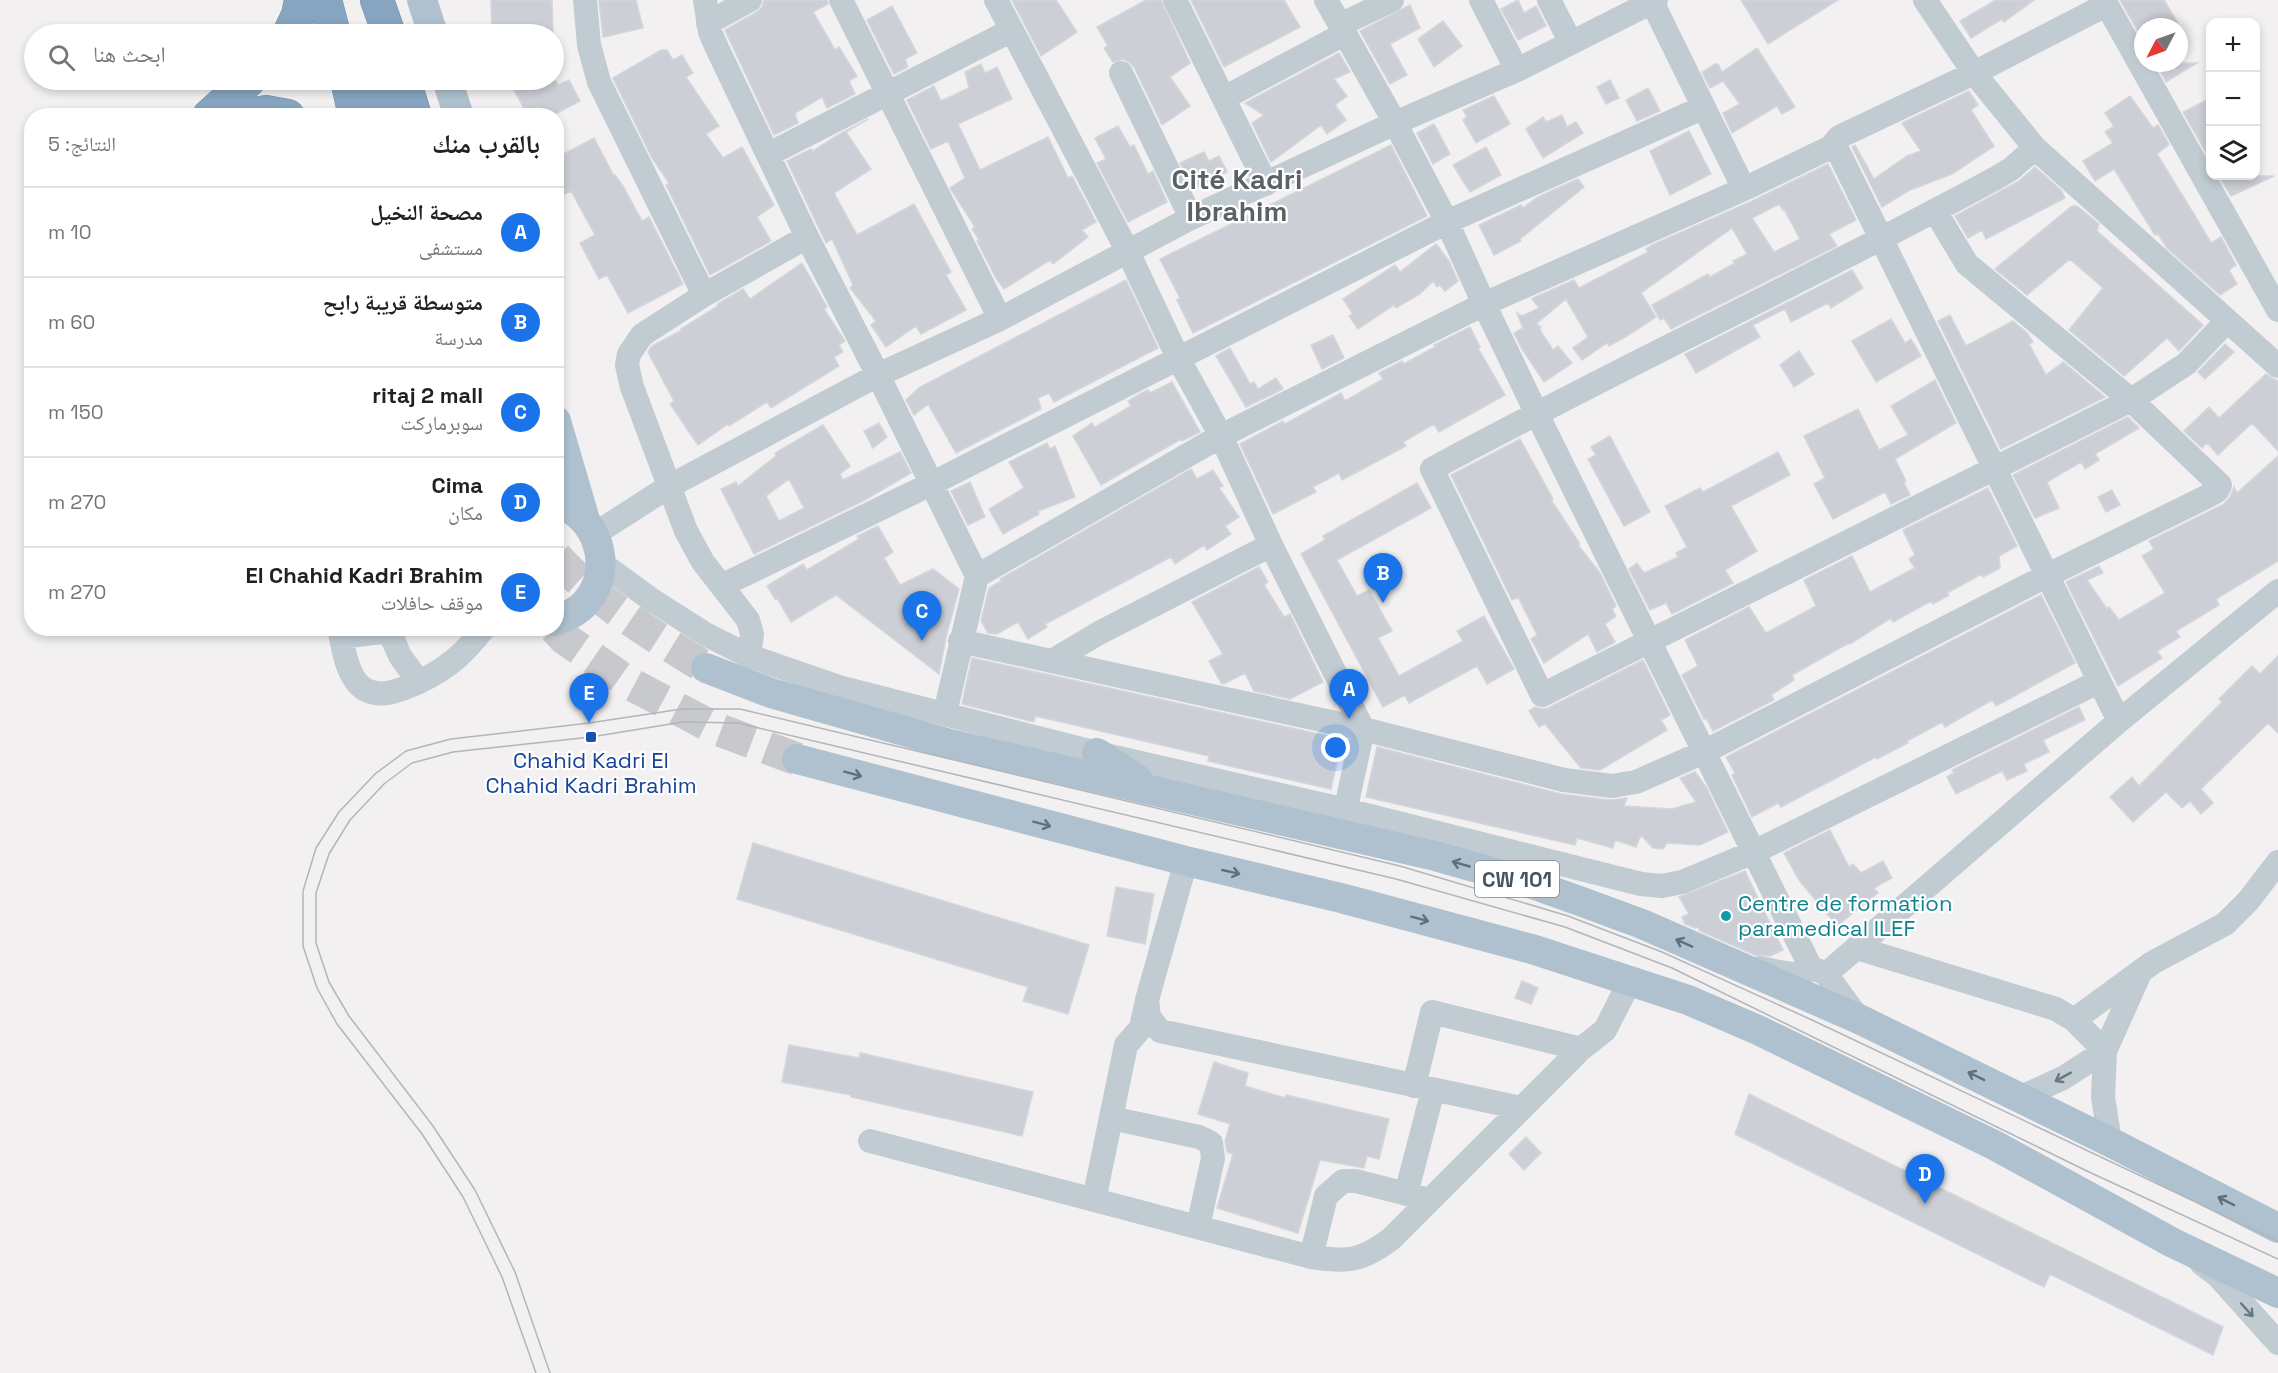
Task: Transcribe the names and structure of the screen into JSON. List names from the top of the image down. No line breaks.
{"streets":{"main road":["CW 101"]},"districts":["Cité Kadri Ibrahim"],"places":{"transit":["Chahid Kadri El Chahid Kadri Brahim"],"other":["Centre de formation paramedical ILEF"]},"north":"bottom left","page":{"map_buttons":["+","−"],"search":"ابحث هنا","heading":["بالقرب منك","النتائج: 5"],"list":[{"mark":"A","name":"مصحة النخيل","note":"مستشفى","value":"10 m"},{"mark":"B","name":"متوسطة قريبة رابح","note":"مدرسة","value":"60 m"},{"mark":"C","name":"ritaj 2 mall","note":"سوبرماركت","value":"150 m"},{"mark":"D","name":"Cima","note":"مكان","value":"270 m"},{"mark":"E","name":"El Chahid Kadri Brahim","note":"موقف حافلات","value":"270 m"}],"pins":["B","C","A","E","D"]}}
